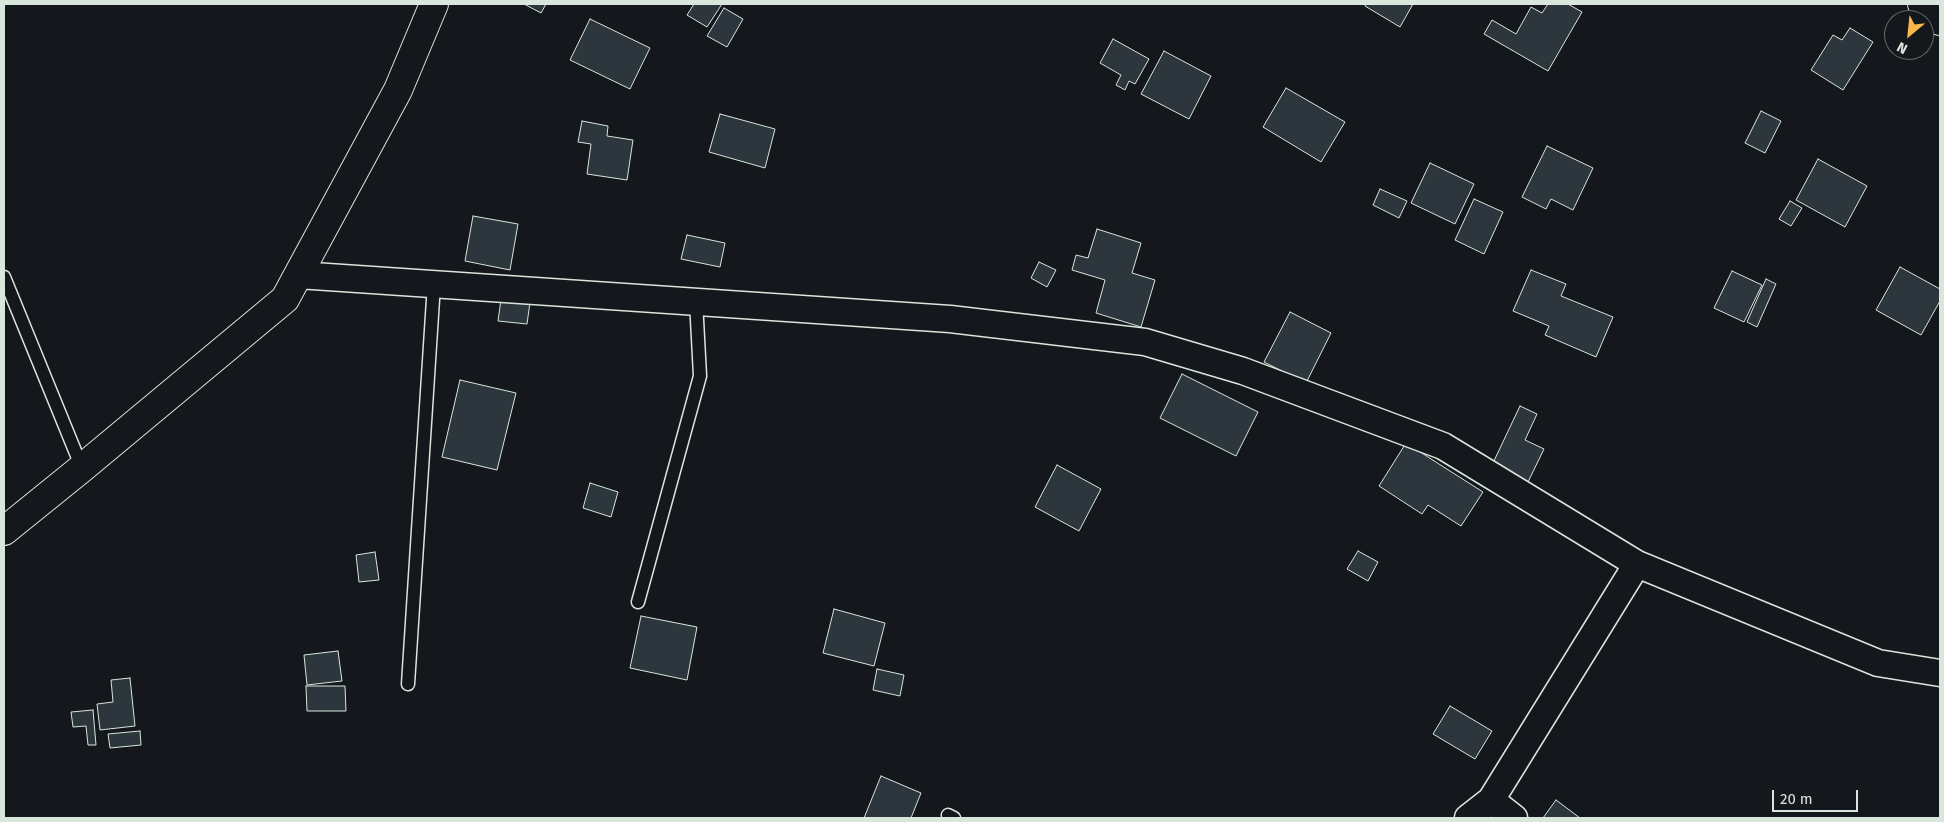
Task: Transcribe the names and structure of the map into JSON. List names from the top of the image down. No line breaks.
{"scale_bar":"20 m","north":"bottom left"}
